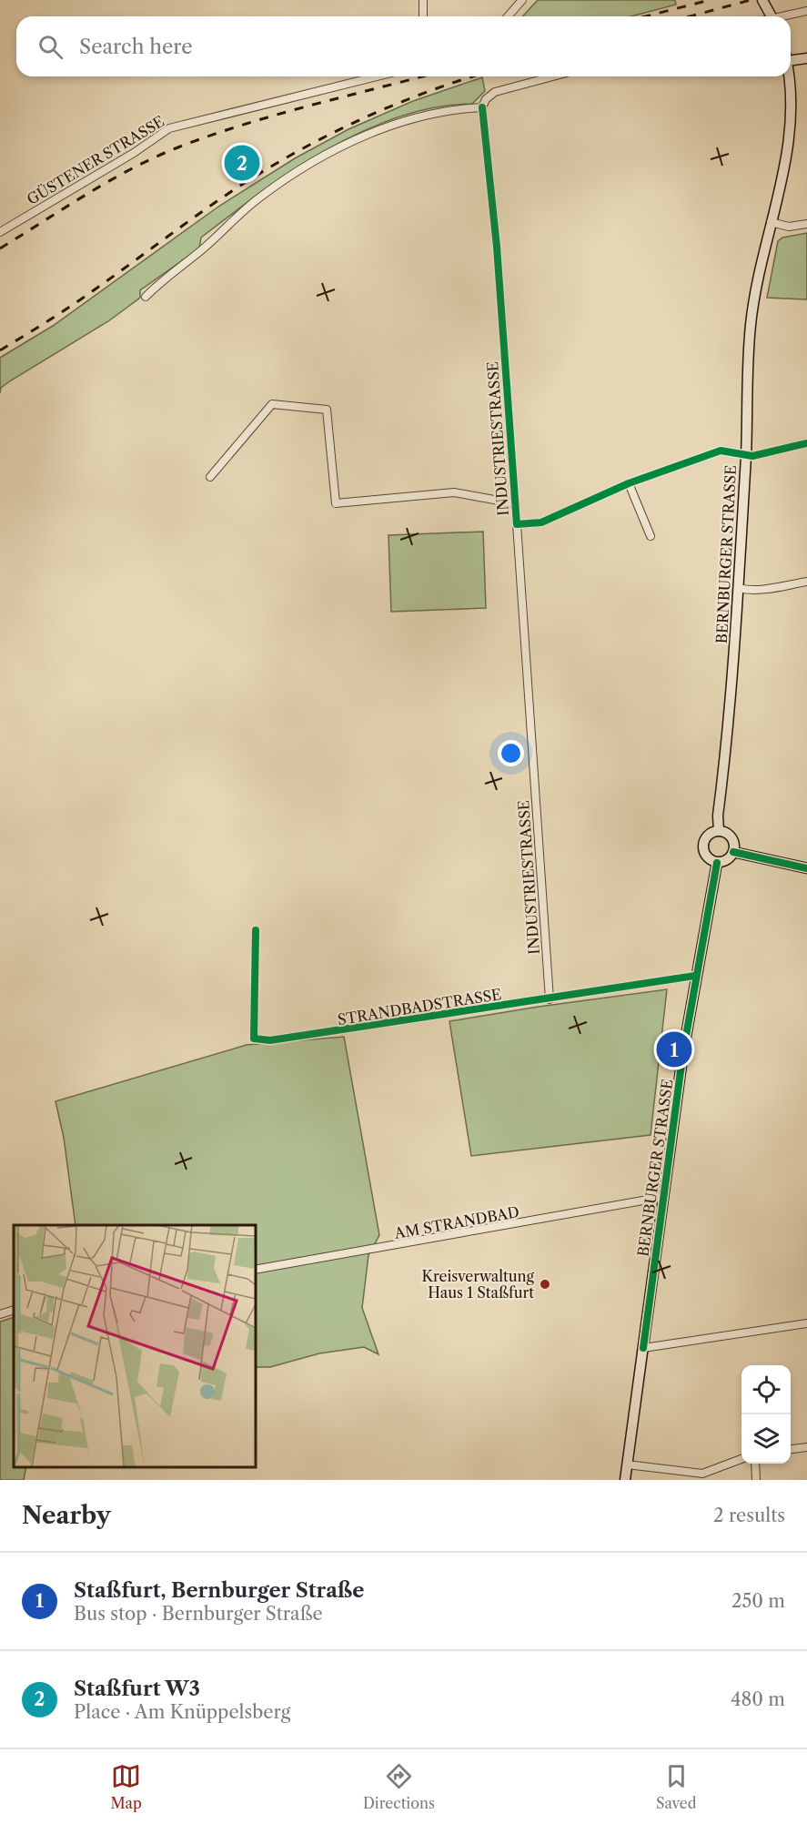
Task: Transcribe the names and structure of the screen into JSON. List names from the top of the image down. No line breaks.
{"streets":{"main road":["BERNBURGER STRASSE"],"street":["GÜSTENER STRASSE","INDUSTRIESTRASSE","STRANDBADSTRASSE","AM STRANDBAD"]},"crossings":[["INDUSTRIESTRASSE","BERNBURGER STRASSE"],["INDUSTRIESTRASSE","STRANDBADSTRASSE"],["BERNBURGER STRASSE","STRANDBADSTRASSE"],["BERNBURGER STRASSE","AM STRANDBAD"]],"places":["Kreisverwaltung Haus 1 Staßfurt"],"page":{"search":"Search here","pins":["2","1"],"heading":["Nearby","2 results"],"list":[{"mark":"1","name":"Staßfurt, Bernburger Straße","note":"Bus stop · Bernburger Straße","value":"250 m"},{"mark":"2","name":"Staßfurt W3","note":"Place · Am Knüppelsberg","value":"480 m"}],"nav":["Map","Directions","Saved"]}}
